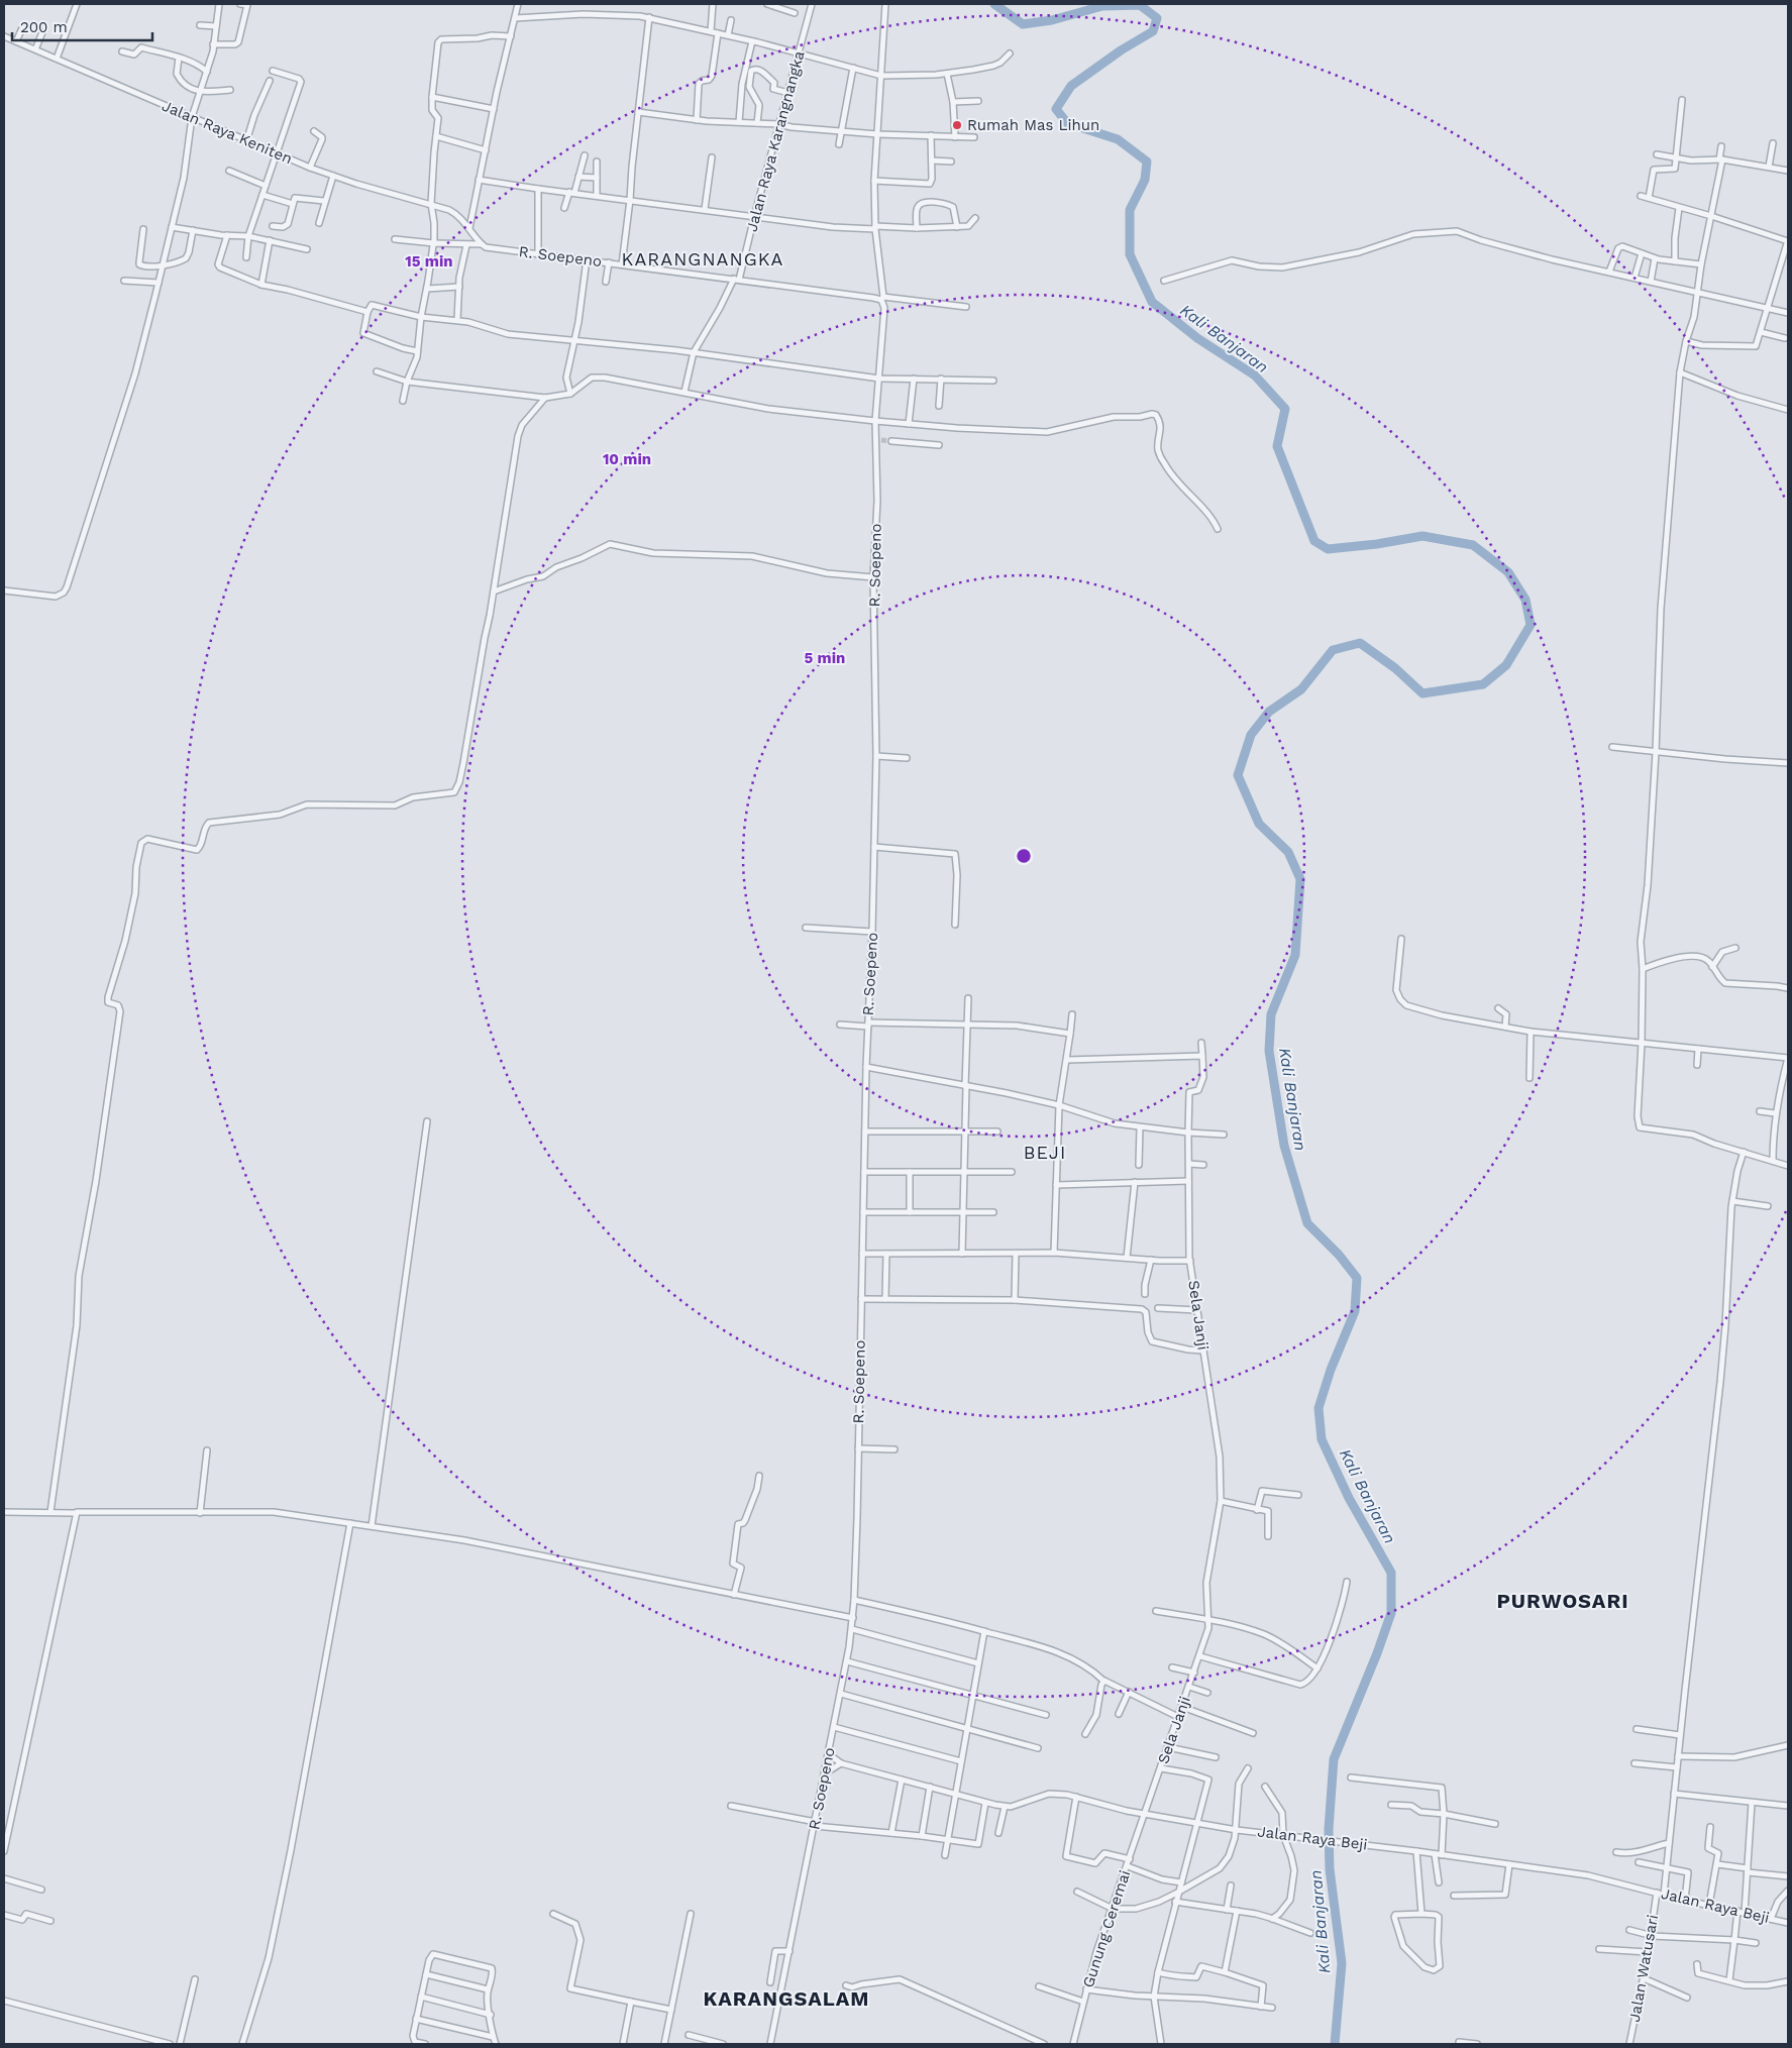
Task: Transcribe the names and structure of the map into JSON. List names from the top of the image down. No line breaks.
{"streets":{"street":["Jalan Raya Keniten","Jalan Raya Karangnangka","R. Soepeno","Sela Janji","Jalan Raya Beji","Gunung Ceremai","Jalan Watusari"]},"crossings":[["Jalan Raya Karangnangka","R. Soepeno"],["Sela Janji","Jalan Raya Beji"],["Sela Janji","Gunung Ceremai"],["Jalan Raya Beji","Gunung Ceremai"],["Jalan Raya Beji","Jalan Watusari"]],"districts":["KARANGNANGKA","BEJI","PURWOSARI","KARANGSALAM"],"water":["Kali Banjaran"],"places":["Rumah Mas Lihun"],"scale_bar":"200 m","rings":["15 min","10 min","5 min"]}
